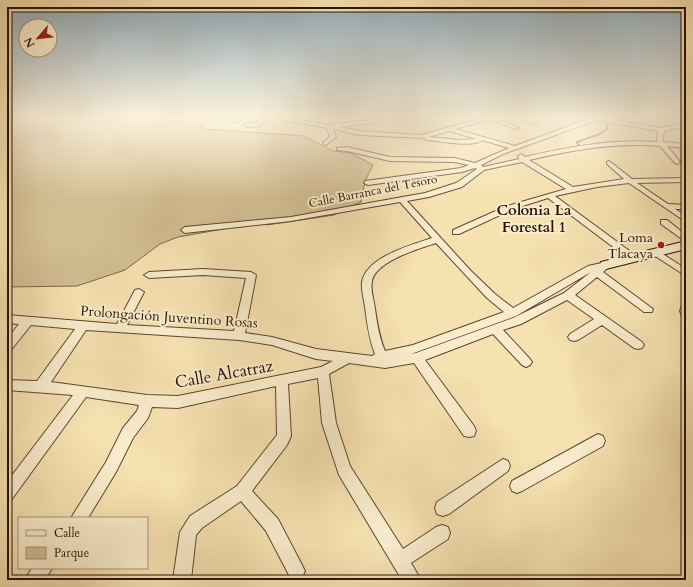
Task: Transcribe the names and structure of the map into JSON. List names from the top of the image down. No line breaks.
{"streets":{"street":["Calle Barranca del Tesoro","Prolongación Juventino Rosas","Calle Alcatraz"]},"crossings":[["Prolongación Juventino Rosas","Calle Alcatraz"]],"districts":["Colonia La Forestal 1"],"places":["Loma Tlacaya"],"legend":["Calle","Parque"],"north":"bottom left"}
